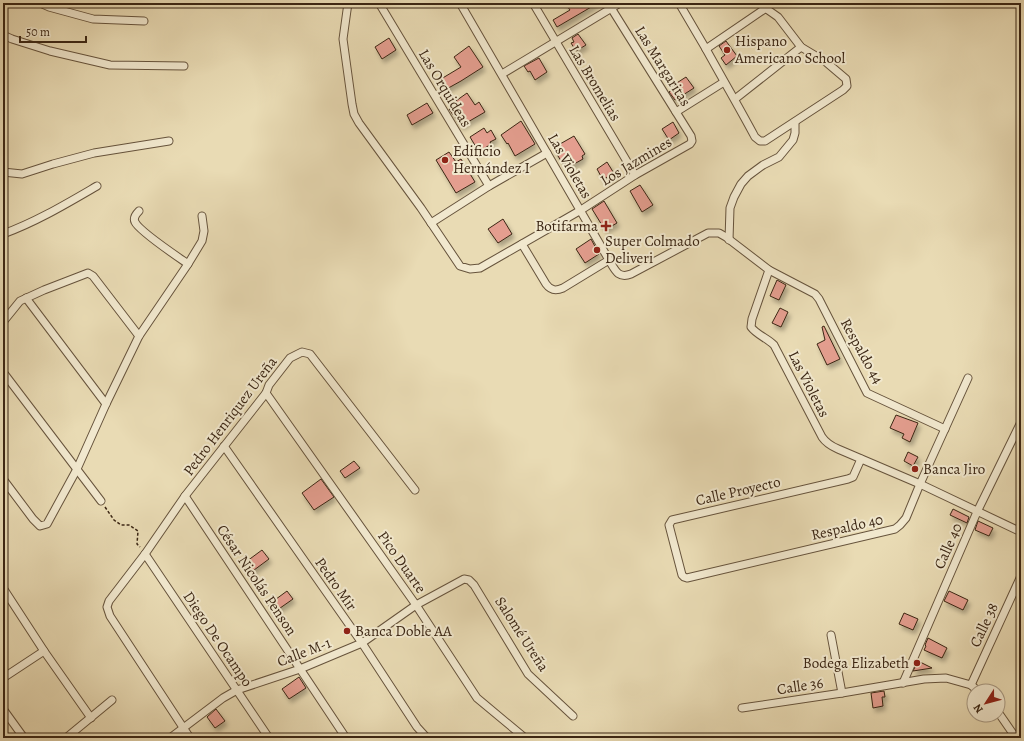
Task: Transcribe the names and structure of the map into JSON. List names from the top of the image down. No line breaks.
{"streets":{"street":["Las Margaritas","Las Bromelias","Las Orquideas","Los Jazmines","Las Violetas","Respaldo 44","Pedro Henriquez Ureña","Calle Proyecto","Respaldo 40","Calle 40","Pico Duarte","César Nicolás Penson","Pedro Mir","Calle 38","Salomé Ureña","Diego De Ocampo","Calle M-1","Calle 36"]},"crossings":[["Las Margaritas","Los Jazmines"],["Las Bromelias","Los Jazmines"],["Los Jazmines","Las Violetas"],["Las Violetas","Respaldo 44"],["Las Violetas","Calle Proyecto"],["Respaldo 44","Respaldo 40"],["Pedro Henriquez Ureña","Pico Duarte"],["Pedro Henriquez Ureña","César Nicolás Penson"],["Pedro Henriquez Ureña","Pedro Mir"],["Pedro Henriquez Ureña","Diego De Ocampo"],["Pedro Henriquez Ureña","Calle M-1"],["Calle Proyecto","Respaldo 40"],["Calle 40","Calle 36"],["Pico Duarte","Calle M-1"],["César Nicolás Penson","Calle M-1"],["Pedro Mir","Calle M-1"],["Salomé Ureña","Calle M-1"],["Diego De Ocampo","Calle M-1"]],"places":{"other":["Hispano Americano School","Edificio Hernández I","Super Colmado Deliveri","Banca Jiro","Banca Doble AA","Bodega Elizabeth"],"health":["Botifarma"]},"scale_bar":"50 m","north":"bottom left"}
